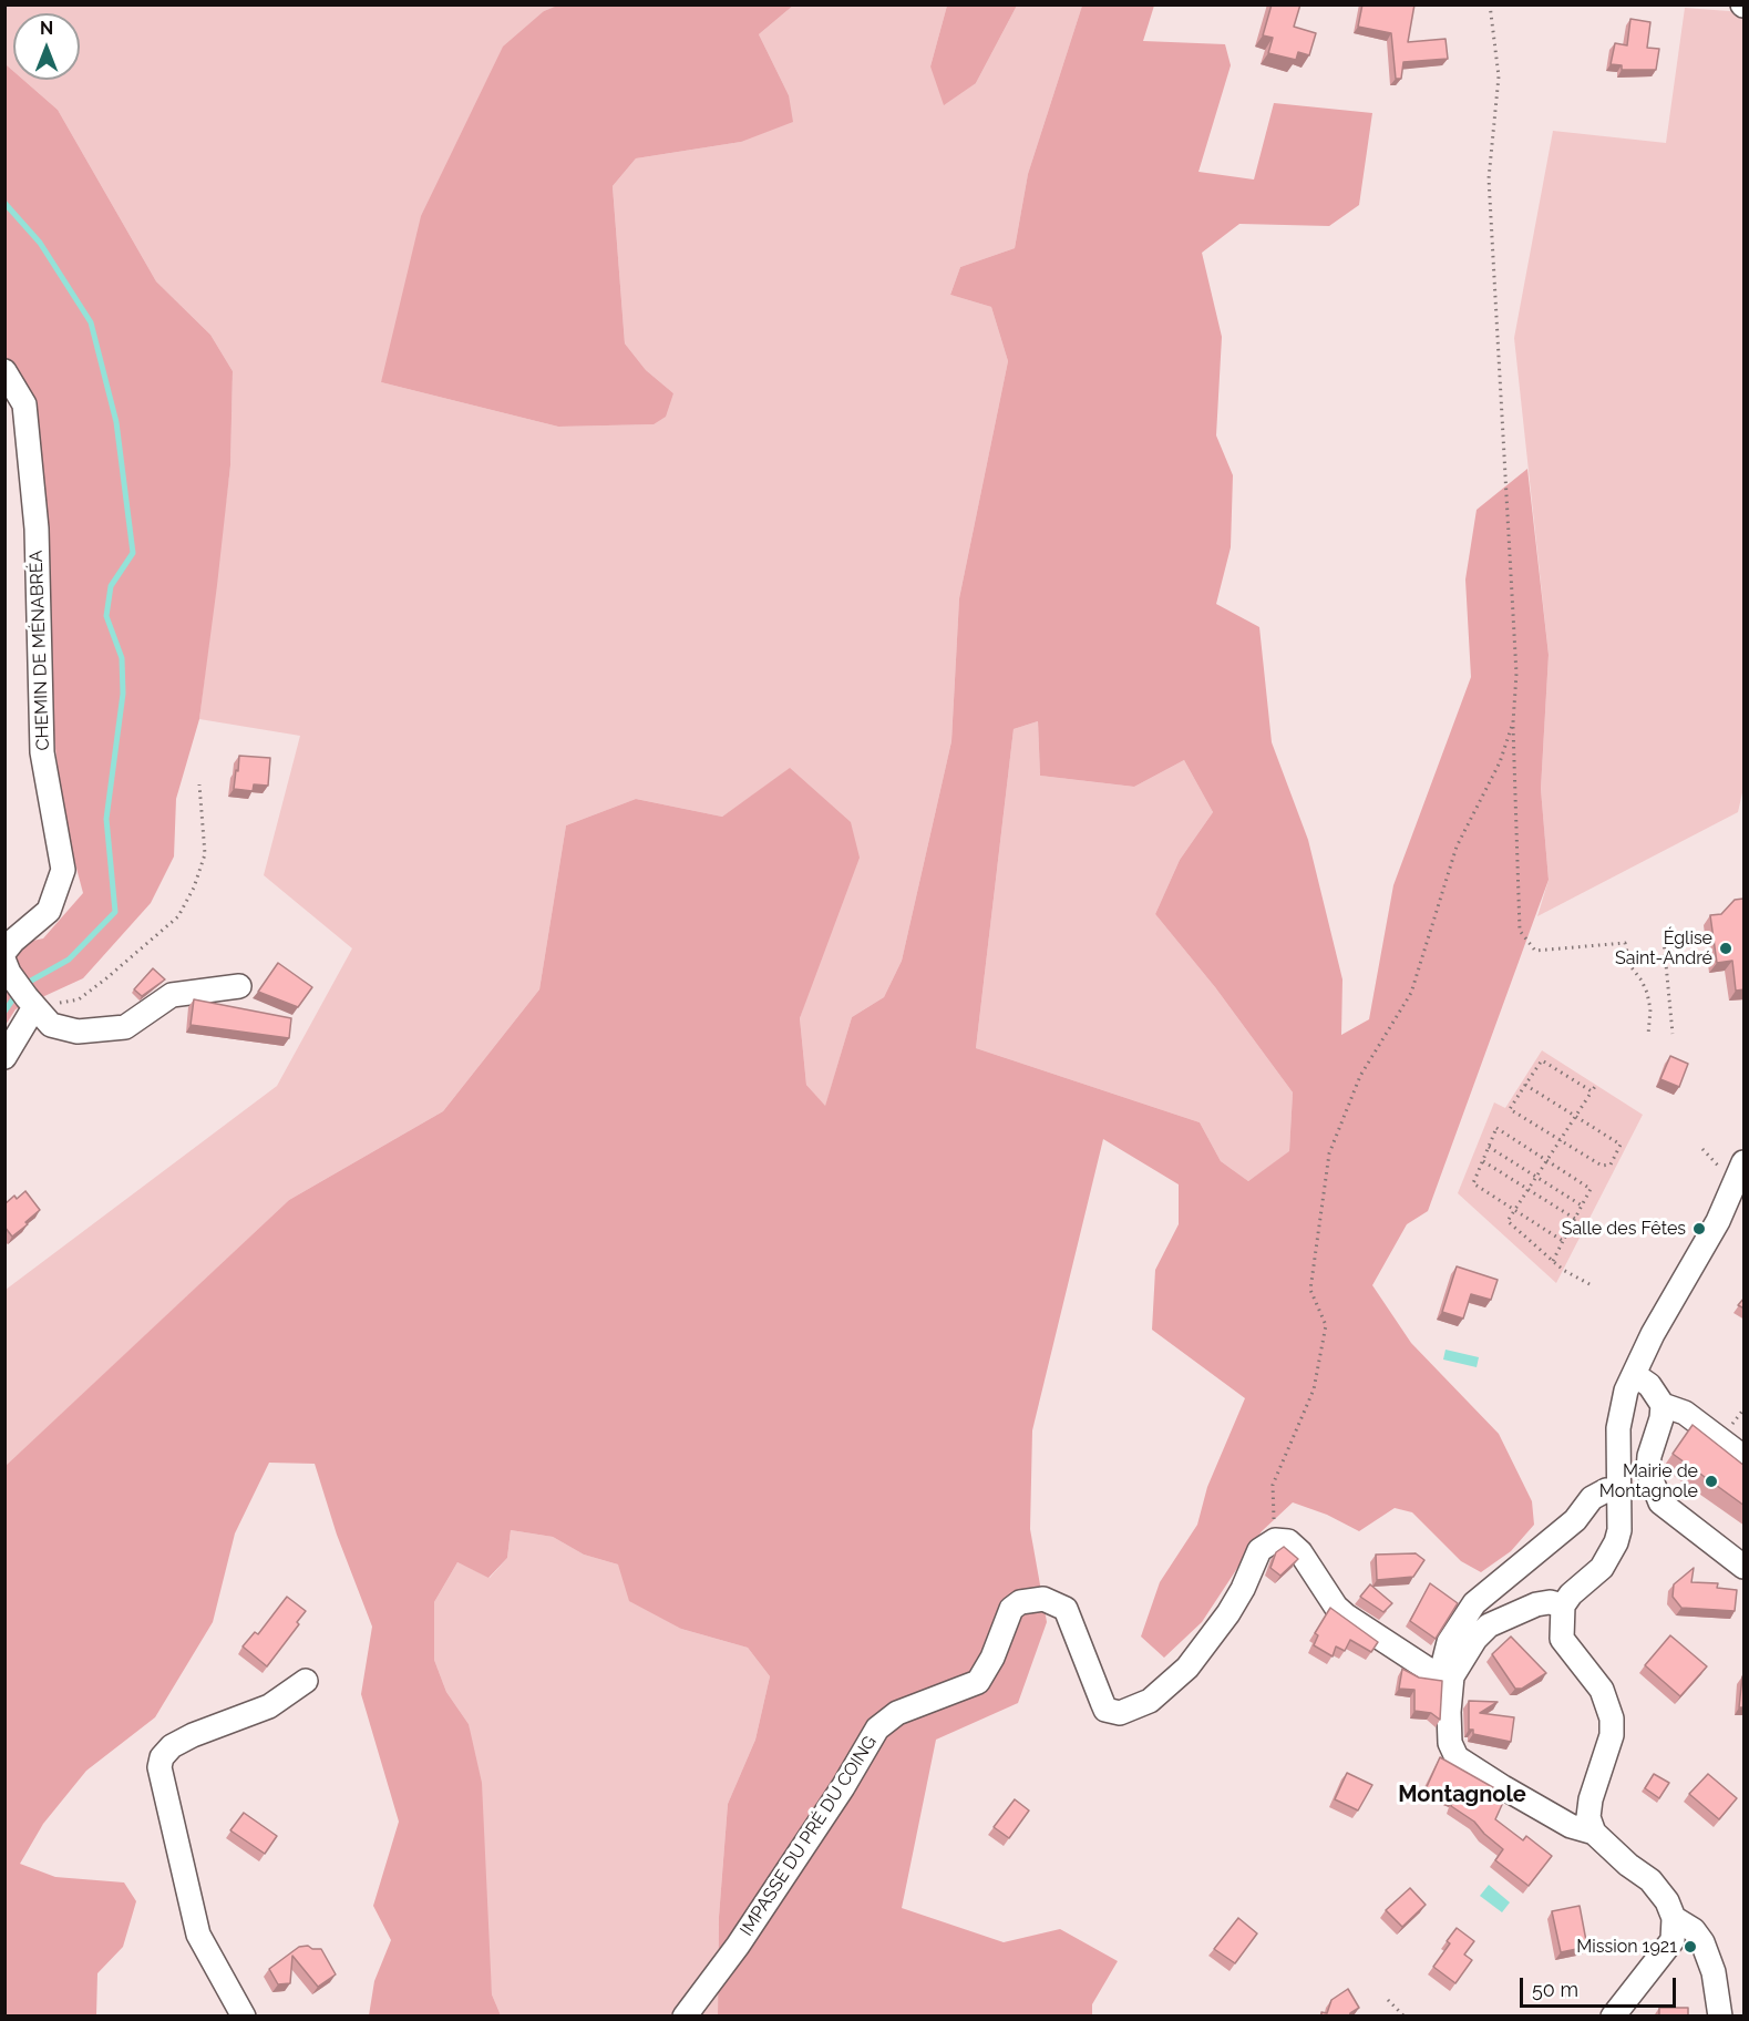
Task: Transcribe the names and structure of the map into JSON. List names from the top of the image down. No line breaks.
{"streets":{"street":["CHEMIN DE MÉNABRÉA","IMPASSE DU PRÉ DU COING"]},"districts":["Montagnole"],"places":["Église Saint-André","Salle des Fêtes","Mairie de Montagnole","Mission 1921"],"scale_bar":"50 m","north":"top"}
